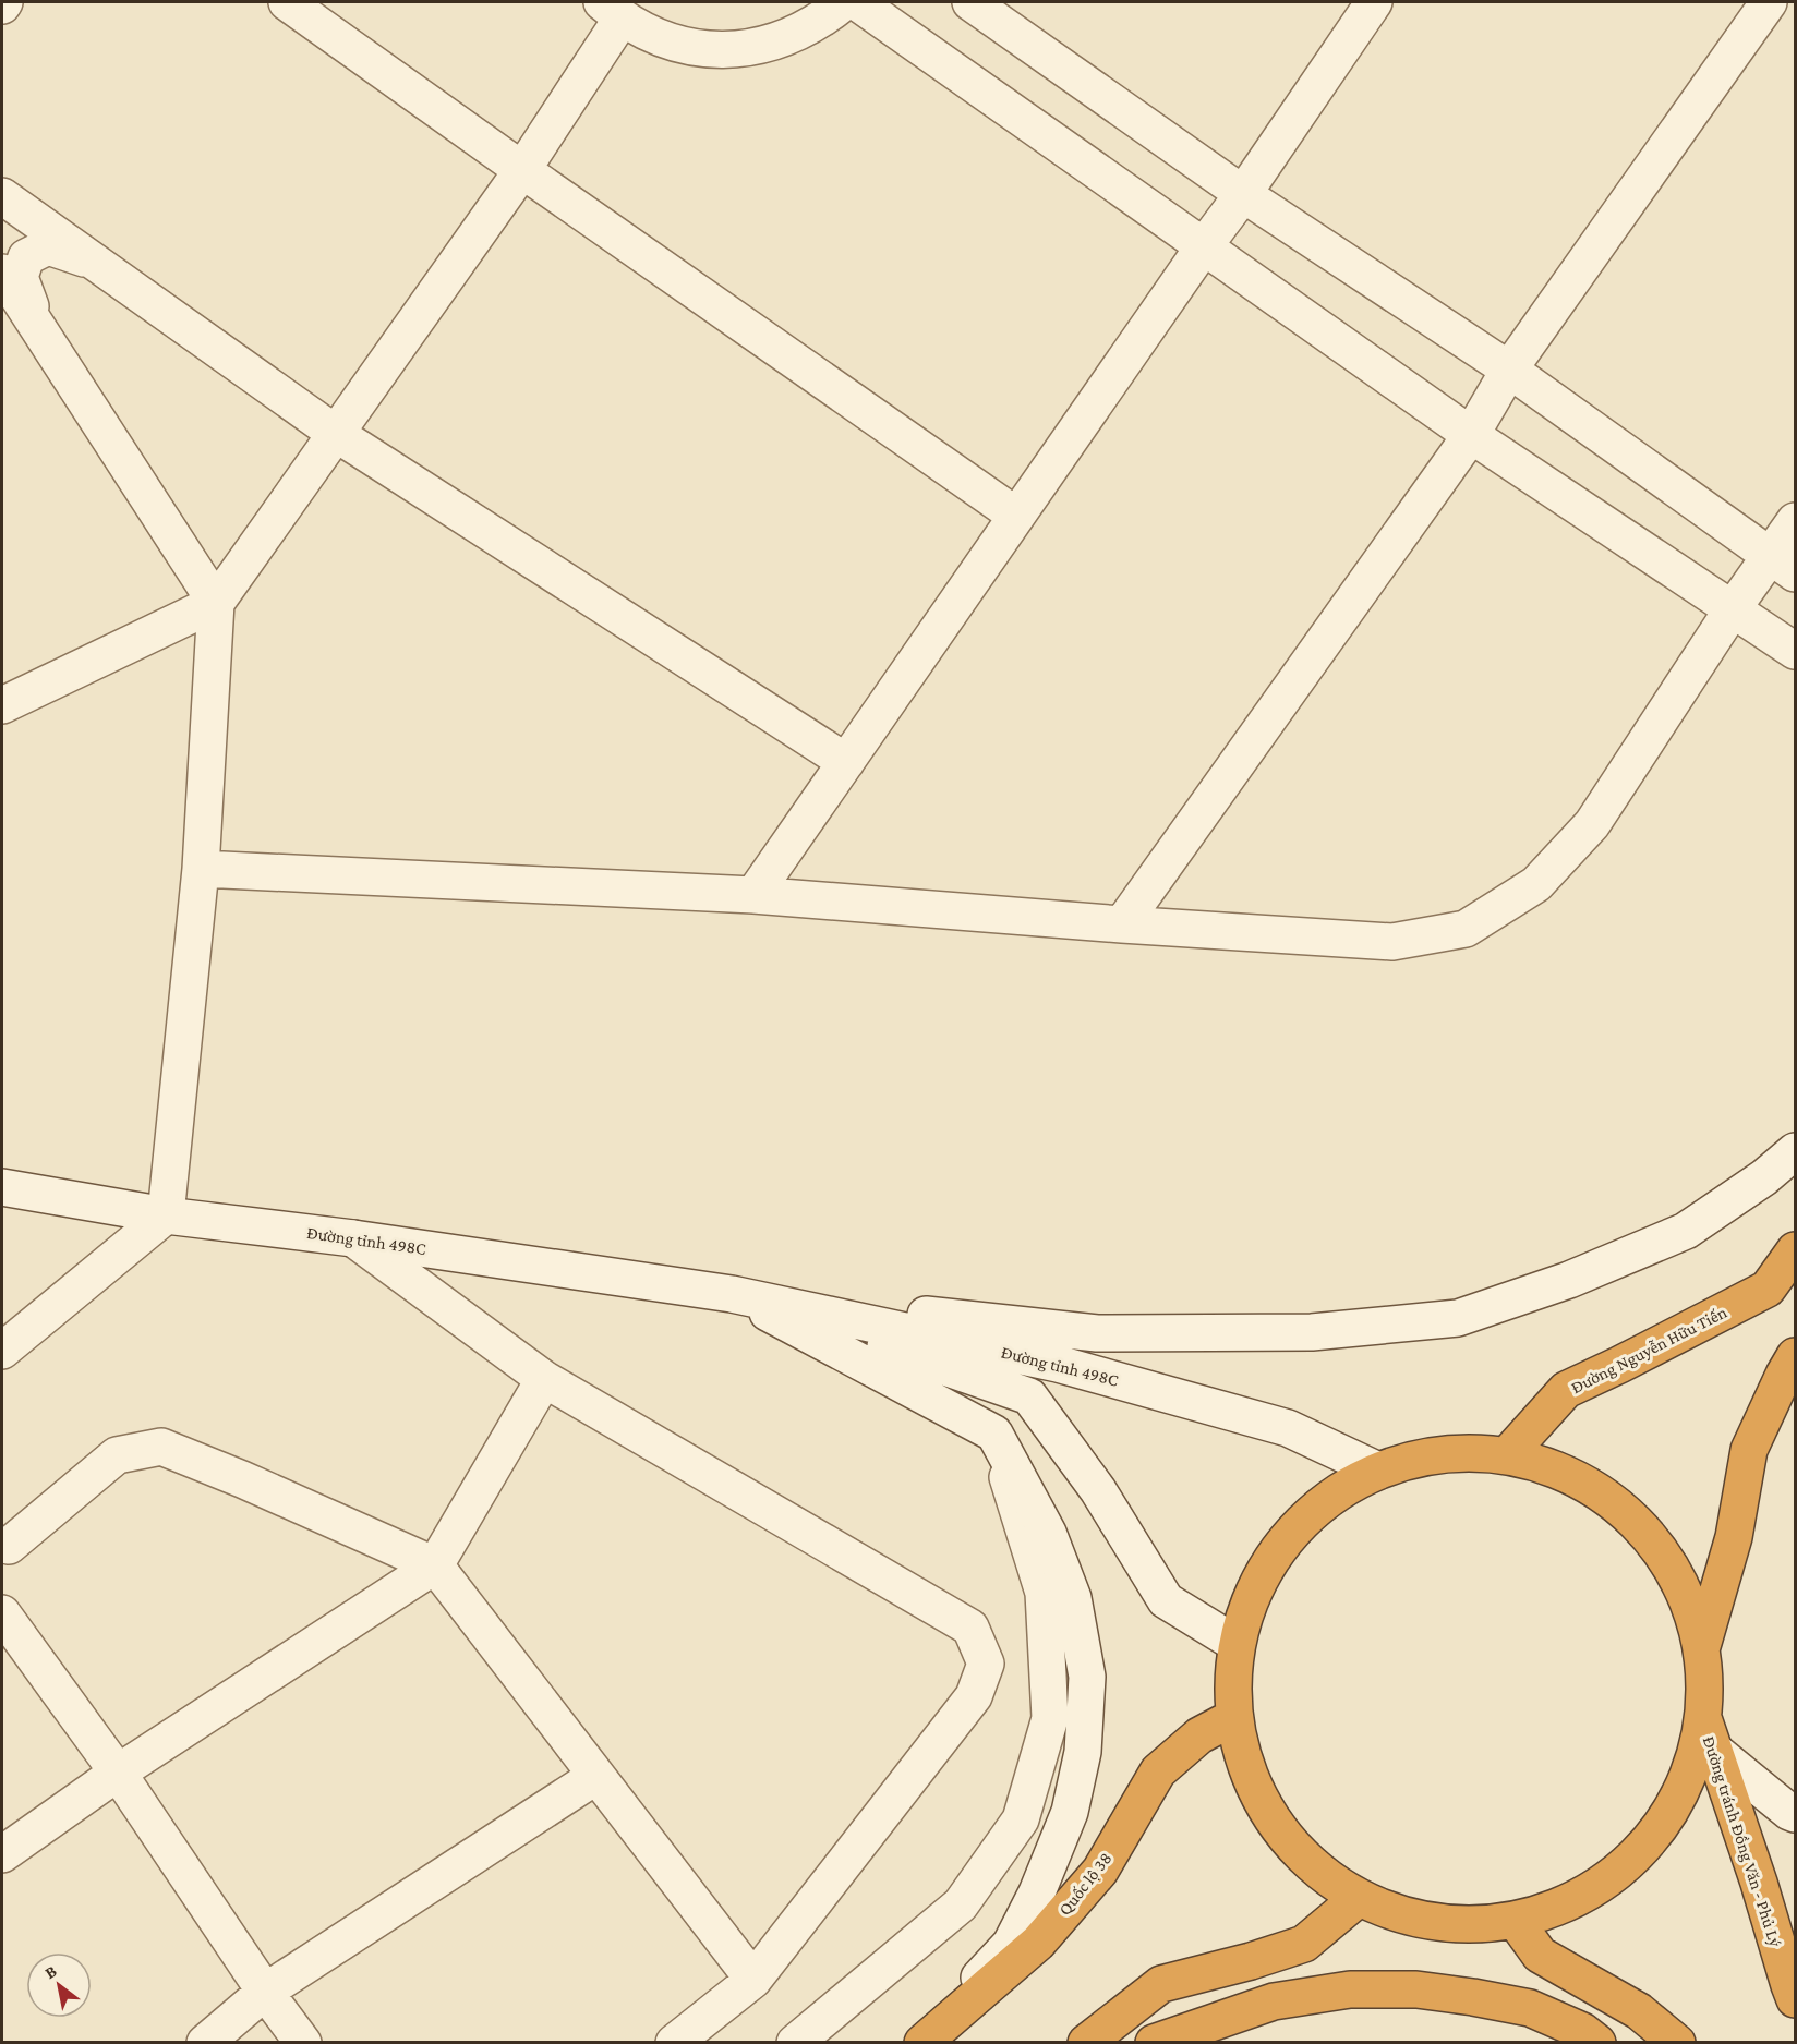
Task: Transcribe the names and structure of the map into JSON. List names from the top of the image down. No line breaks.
{"streets":{"highway":["Đường Nguyễn Hữu Tiến","Đường tránh Đồng Văn - Phủ Lý","Quốc lộ 38"],"street":["Đường tỉnh 498C"]},"north":"top left"}
